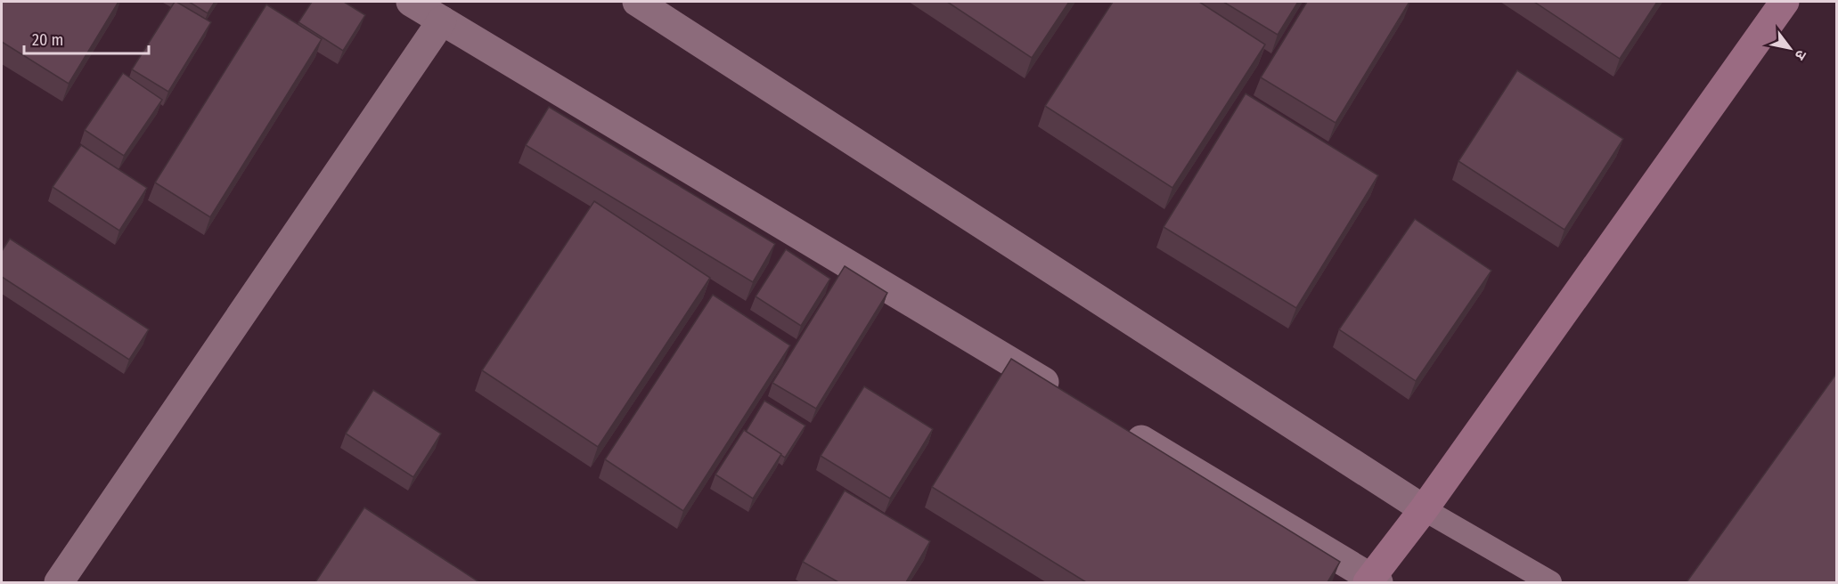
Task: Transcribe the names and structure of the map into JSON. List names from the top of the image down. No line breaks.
{"scale_bar":"20 m","north":"bottom right"}
